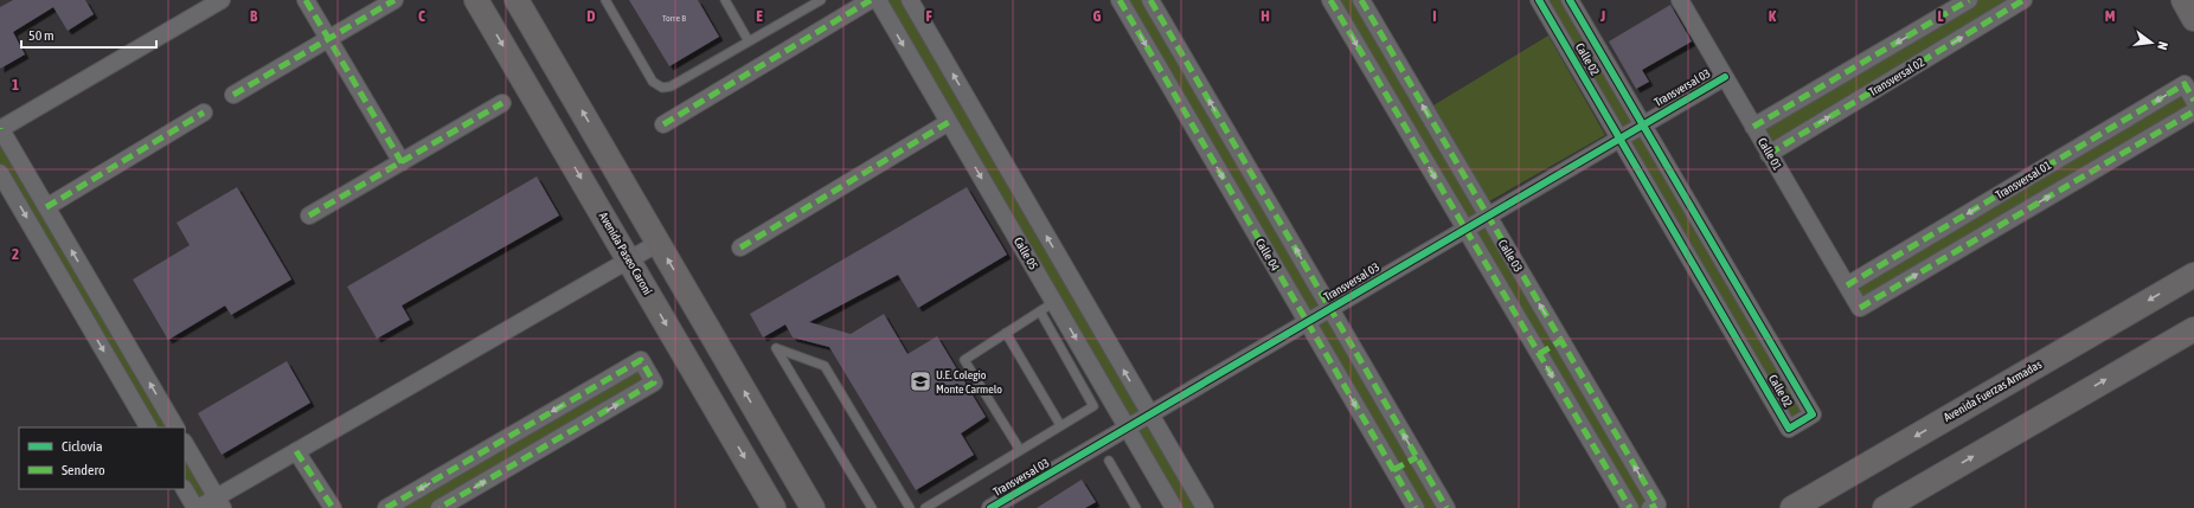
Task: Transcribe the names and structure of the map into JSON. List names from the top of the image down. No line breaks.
{"streets":{"street":["Calle 02","Transversal 02","Transversal 03","Calle 01","Transversal 01","Avenida Paseo Caroní","Calle 05","Calle 04","Calle 03","Avenida Fuerzas Armadas"]},"crossings":[["Calle 02","Transversal 03"],["Transversal 02","Calle 01"],["Transversal 03","Calle 01"],["Transversal 03","Calle 05"],["Transversal 03","Calle 04"],["Transversal 03","Calle 03"],["Calle 01","Transversal 01"]],"one_way":["Calle 01","Transversal 01"],"places":{"school or university":["U.E. Colegio Monte Carmelo"]},"house_numbers":["Torre B"],"legend":["Ciclovía","Sendero"],"scale_bar":"50 m","north":"right","grid":{"columns":["B","C","D","E","F","G","H","I","J","K","L","M"],"rows":["1","2"]}}
